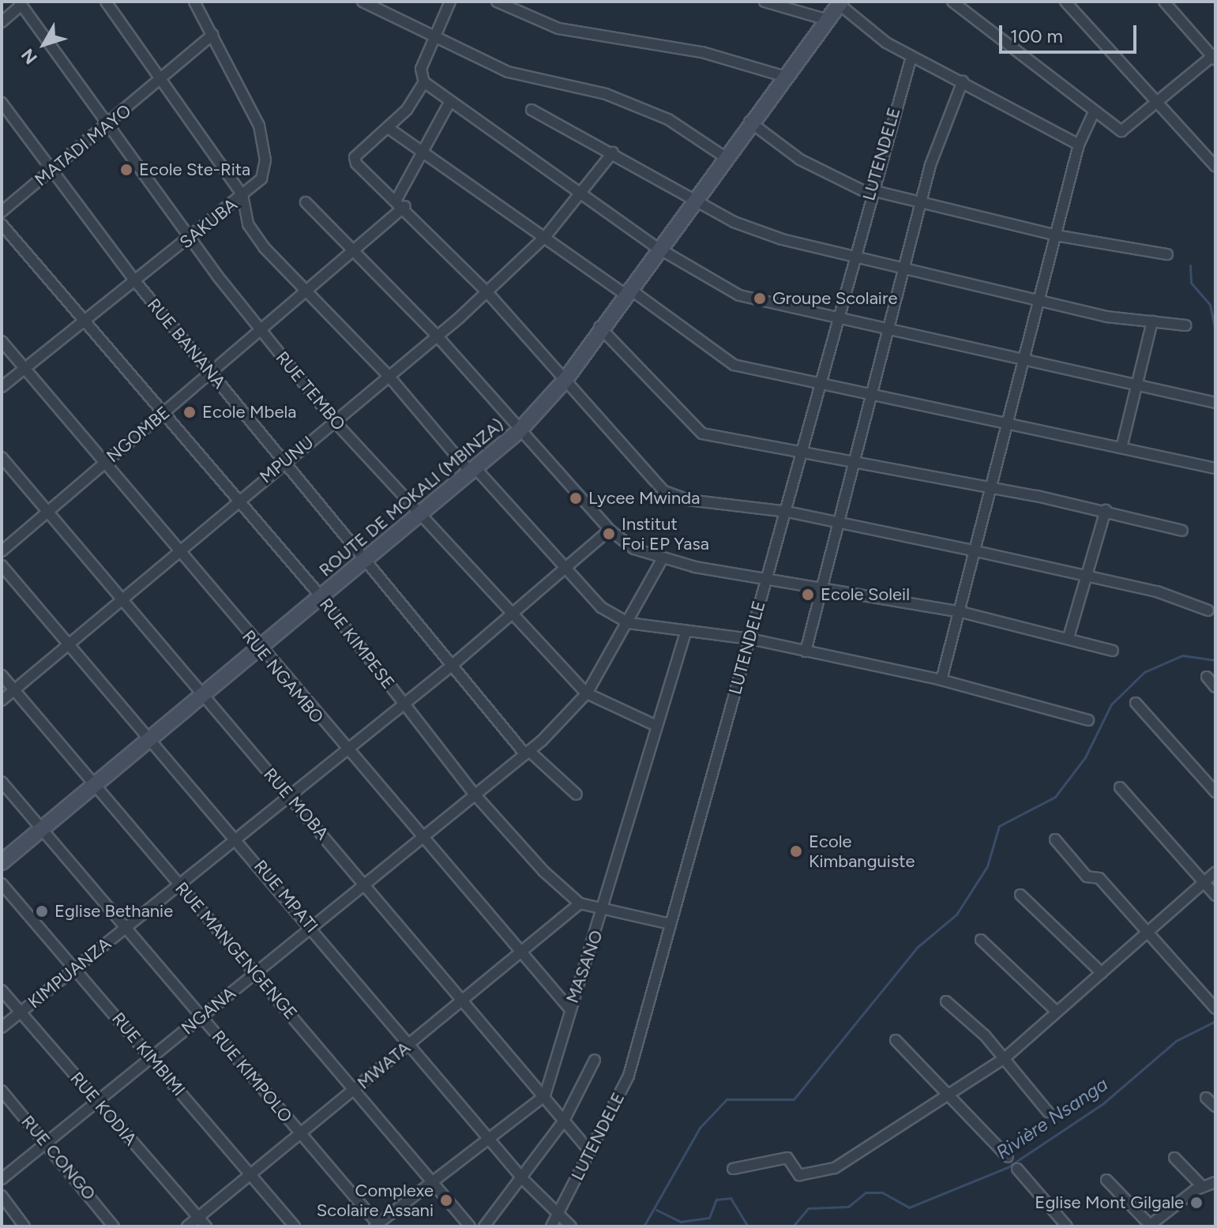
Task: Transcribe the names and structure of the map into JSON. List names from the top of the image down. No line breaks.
{"streets":{"street":["MATADI MAYO","LUTENDELE","SAKUBA","RUE BANANA","RUE TEMBO","NGOMBE","MPUNU","ROUTE DE MOKALI (MBINZA)","RUE KIMPESE","RUE NGAMBO","RUE MOBA","RUE MPATI","RUE MANGENGENGE","MASANO","KIMPUANZA","NGANA","RUE KIMBIMI","MWATA","RUE KIMPOLO","RUE KODIA","RUE CONGO"]},"crossings":[["MATADI MAYO","SAKUBA"],["MATADI MAYO","RUE BANANA"],["MATADI MAYO","RUE TEMBO"],["LUTENDELE","RUE MOBA"],["LUTENDELE","RUE MPATI"],["SAKUBA","RUE BANANA"],["SAKUBA","RUE TEMBO"],["SAKUBA","RUE KIMPESE"],["SAKUBA","RUE NGAMBO"],["RUE BANANA","NGOMBE"],["RUE BANANA","MPUNU"],["RUE BANANA","ROUTE DE MOKALI (MBINZA)"],["RUE BANANA","KIMPUANZA"],["RUE BANANA","NGANA"],["RUE TEMBO","NGOMBE"],["RUE TEMBO","MPUNU"],["RUE TEMBO","ROUTE DE MOKALI (MBINZA)"],["RUE TEMBO","MASANO"],["RUE TEMBO","KIMPUANZA"],["RUE TEMBO","NGANA"],["NGOMBE","RUE KIMPESE"],["NGOMBE","RUE NGAMBO"],["NGOMBE","RUE MOBA"],["MPUNU","RUE KIMPESE"],["MPUNU","RUE NGAMBO"],["MPUNU","RUE MOBA"],["MPUNU","RUE MPATI"],["MPUNU","RUE MANGENGENGE"],["ROUTE DE MOKALI (MBINZA)","RUE KIMPESE"],["ROUTE DE MOKALI (MBINZA)","RUE NGAMBO"],["ROUTE DE MOKALI (MBINZA)","RUE MOBA"],["ROUTE DE MOKALI (MBINZA)","RUE MPATI"],["ROUTE DE MOKALI (MBINZA)","RUE MANGENGENGE"],["ROUTE DE MOKALI (MBINZA)","RUE KIMPOLO"],["RUE KIMPESE","KIMPUANZA"],["RUE KIMPESE","NGANA"],["RUE KIMPESE","MWATA"],["RUE NGAMBO","MASANO"],["RUE NGAMBO","KIMPUANZA"],["RUE NGAMBO","NGANA"],["RUE NGAMBO","MWATA"],["RUE MOBA","MASANO"],["RUE MOBA","KIMPUANZA"],["RUE MOBA","NGANA"],["RUE MOBA","MWATA"],["RUE MPATI","KIMPUANZA"],["RUE MPATI","NGANA"],["RUE MPATI","MWATA"],["RUE MANGENGENGE","KIMPUANZA"],["RUE MANGENGENGE","NGANA"],["RUE MANGENGENGE","MWATA"],["KIMPUANZA","RUE KIMBIMI"],["KIMPUANZA","RUE KIMPOLO"],["KIMPUANZA","RUE KODIA"],["NGANA","RUE KIMBIMI"],["NGANA","RUE KIMPOLO"],["NGANA","RUE KODIA"],["NGANA","RUE CONGO"],["RUE KIMBIMI","MWATA"],["MWATA","RUE KIMPOLO"],["MWATA","RUE KODIA"]],"water":["Rivière Nsanga"],"places":["Ecole Ste-Rita","Groupe Scolaire","Ecole Mbela","Lycee Mwinda","Institut Foi EP Yasa","Ecole Soleil","Ecole Kimbanguiste","Eglise Bethanie","Complexe Scolaire Assani","Eglise Mont Gilgale"],"scale_bar":"100 m","north":"bottom left"}
